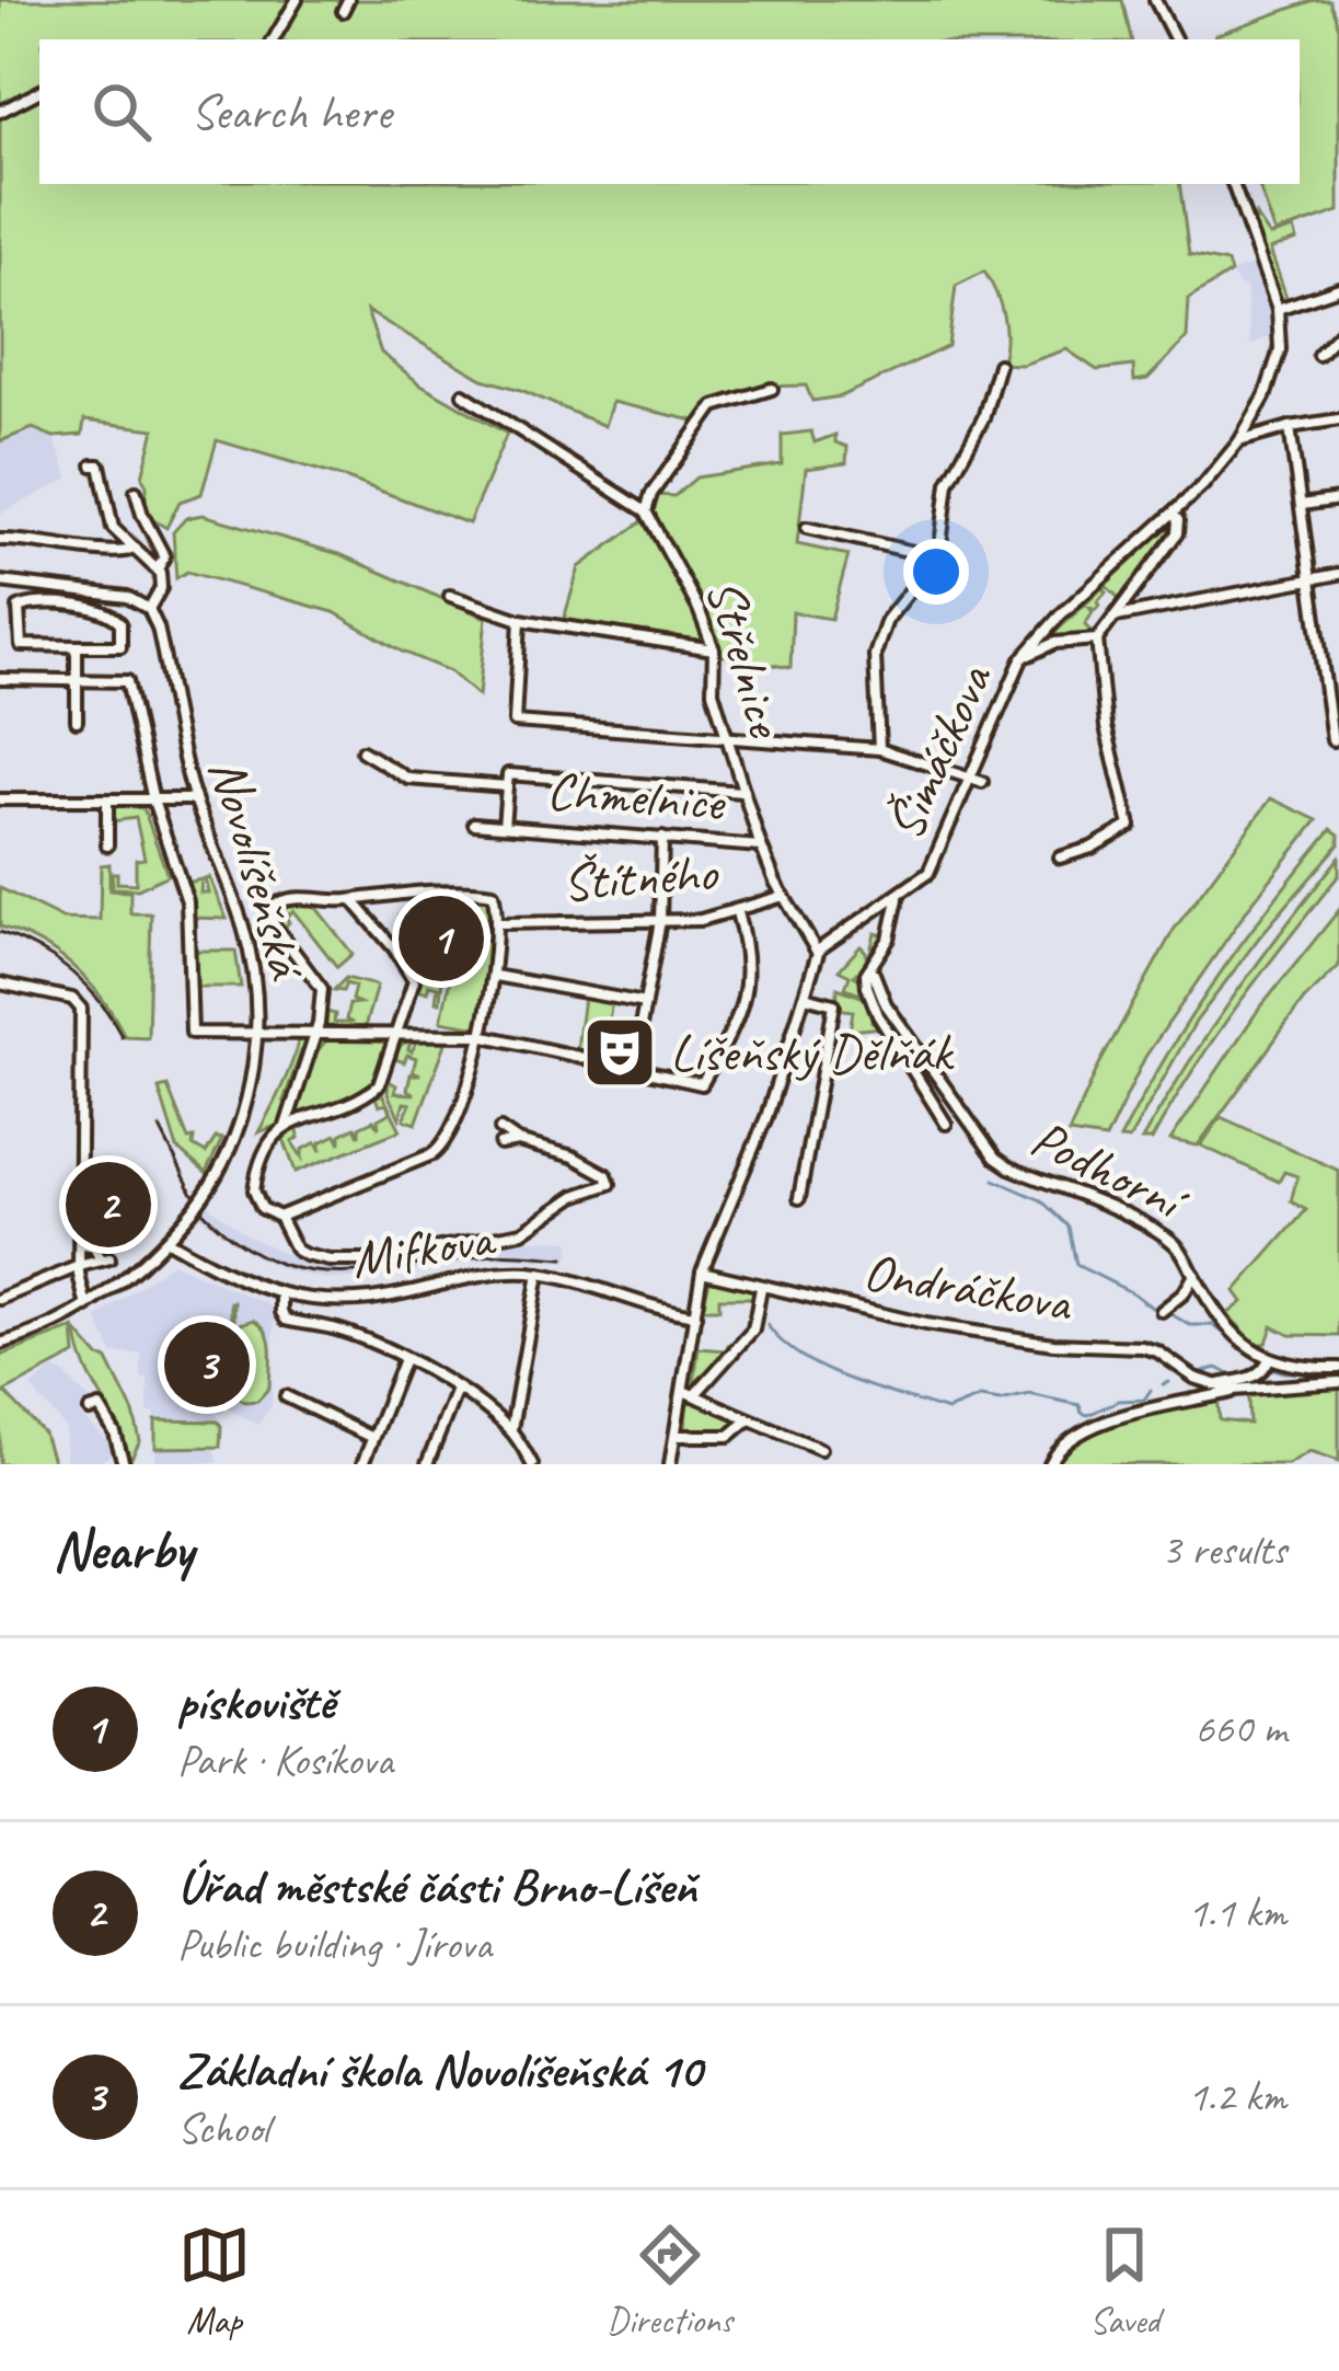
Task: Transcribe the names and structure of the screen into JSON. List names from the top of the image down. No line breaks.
{"streets":{"street":["Střelnice","Šimáčkova","Chmelnice","Novolíšeňská","Štítného","Podhorní","Mifkova","Ondráčkova"]},"crossings":[["Střelnice","Šimáčkova"],["Střelnice","Chmelnice"],["Střelnice","Štítného"],["Novolíšeňská","Mifkova"]],"places":{"theatre":["Líšeňský Dělňák"]},"page":{"search":"Search here","pins":["1","2","3"],"heading":["Nearby","3 results"],"list":[{"mark":"1","name":"pískoviště","note":"Park · Kosíkova","value":"660 m"},{"mark":"2","name":"Úřad městské části Brno-Líšeň","note":"Public building · Jírova","value":"1.1 km"},{"mark":"3","name":"Základní škola Novolíšeňská 10","note":"School","value":"1.2 km"}],"nav":["Map","Directions","Saved"]}}
